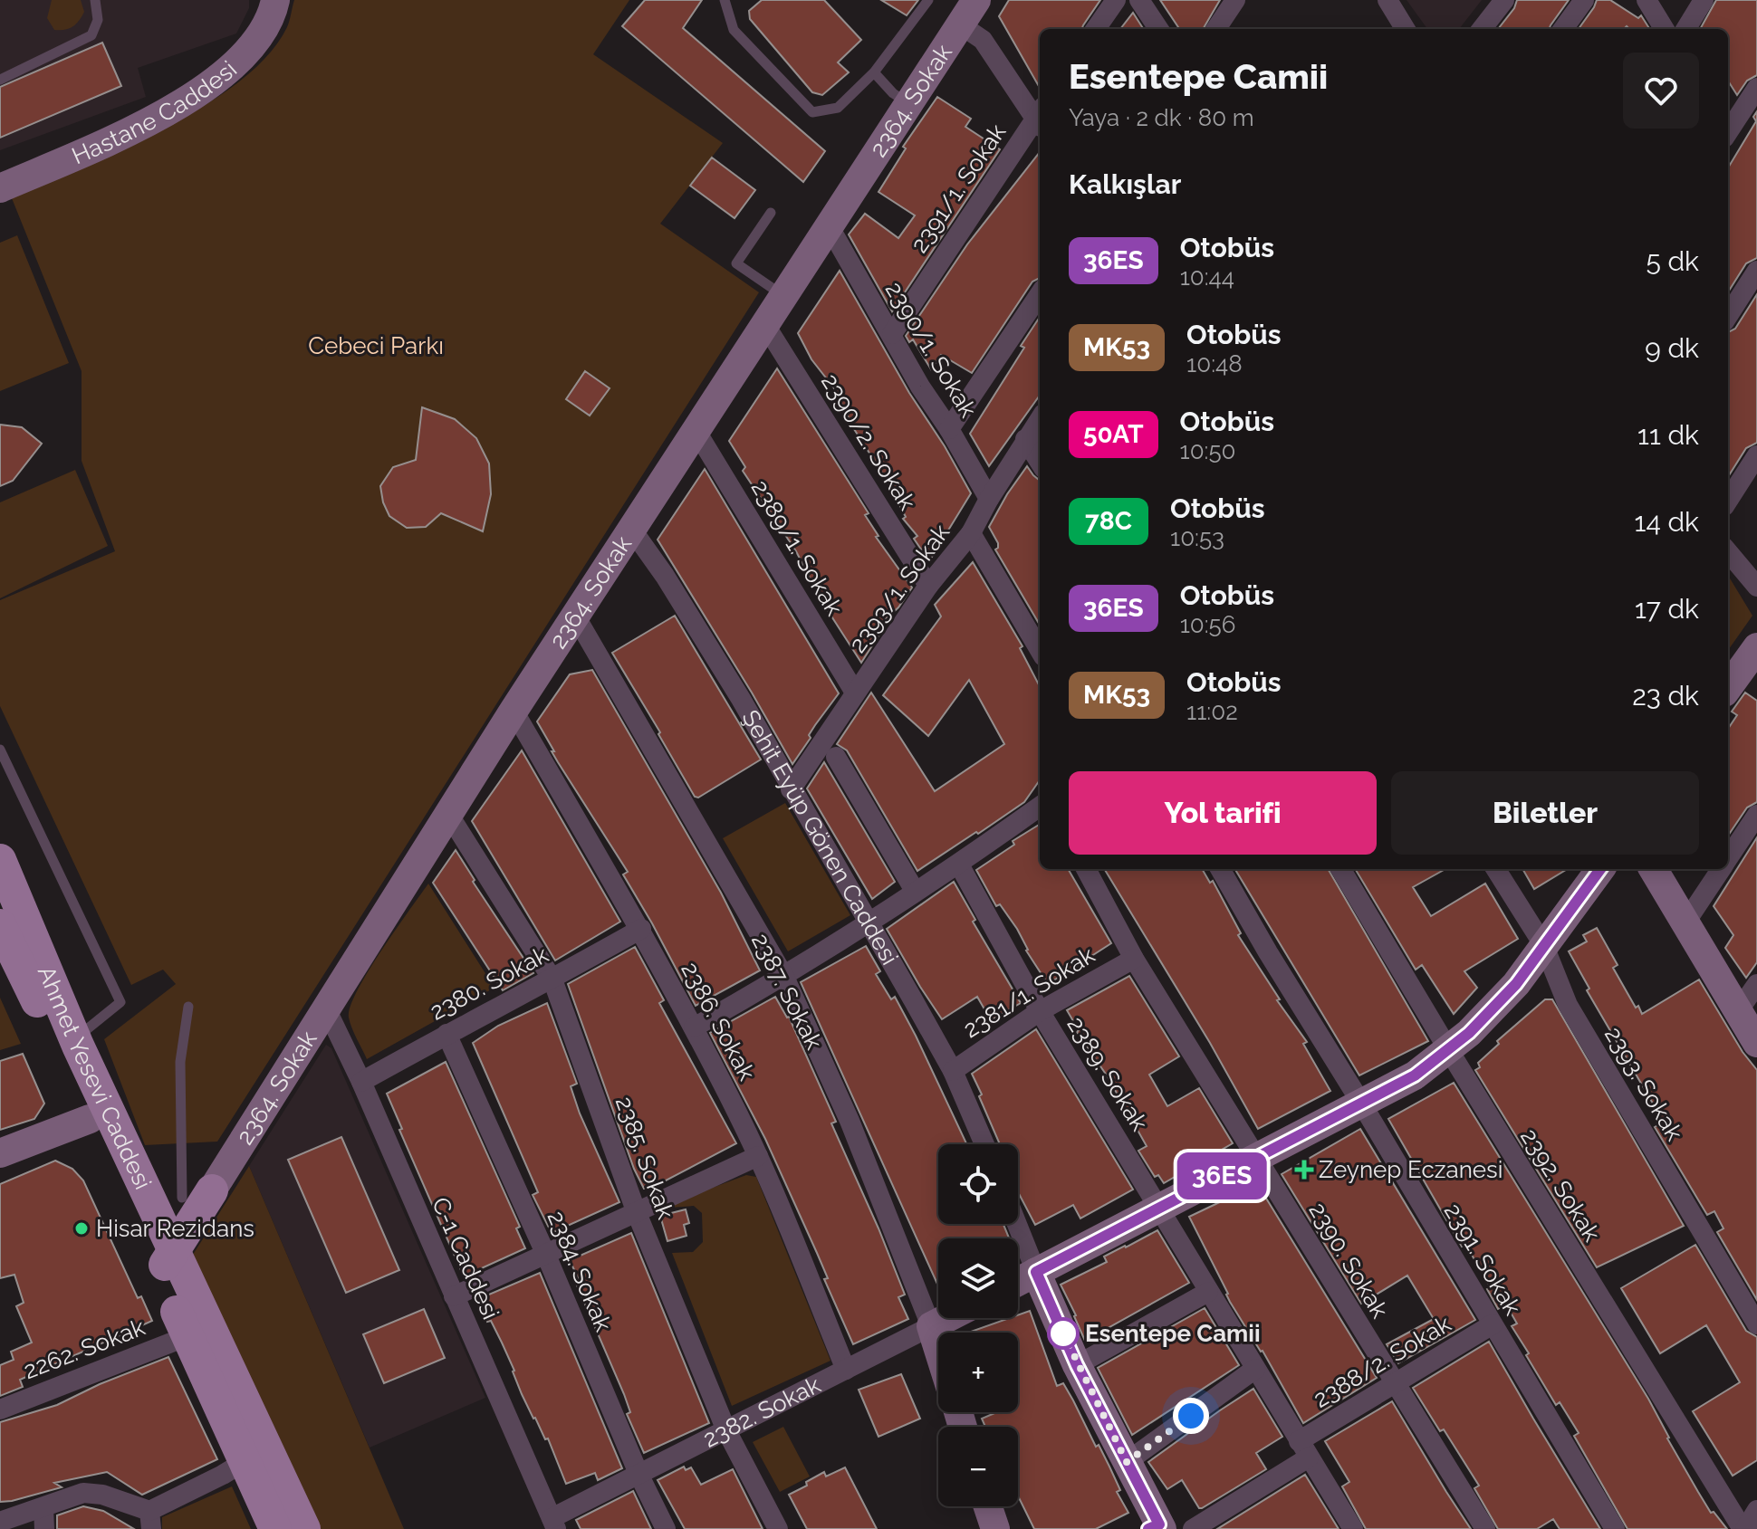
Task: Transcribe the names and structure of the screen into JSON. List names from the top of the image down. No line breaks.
{"streets":{"main road":["2364. Sokak","Hastane Caddesi","2387. Sokak","Ahmet Yesevi Caddesi","2382. Sokak"],"street":["2391/1. Sokak","2390/1. Sokak","2390/2. Sokak","2389/1. Sokak","2393/1. Sokak","Şehit Eyüp Gönen Caddesi","2380. Sokak","2381/1. Sokak","2386. Sokak","2389. Sokak","2393. Sokak","2385. Sokak","2392. Sokak","C-1 Caddesi","2391. Sokak","2390. Sokak","2384. Sokak","2262. Sokak","2388/2. Sokak"]},"crossings":[["2364. Sokak","2390/1. Sokak"],["2364. Sokak","2390/2. Sokak"],["2364. Sokak","2389/1. Sokak"],["2364. Sokak","Şehit Eyüp Gönen Caddesi"],["2364. Sokak","2387. Sokak"],["2364. Sokak","2386. Sokak"],["2364. Sokak","2385. Sokak"],["2364. Sokak","C-1 Caddesi"],["2391/1. Sokak","2390/1. Sokak"],["2390/1. Sokak","2393/1. Sokak"],["2390/2. Sokak","2393/1. Sokak"],["2389/1. Sokak","2393/1. Sokak"],["2393/1. Sokak","Şehit Eyüp Gönen Caddesi"],["Şehit Eyüp Gönen Caddesi","2381/1. Sokak"],["2380. Sokak","2386. Sokak"],["2380. Sokak","2385. Sokak"],["2380. Sokak","C-1 Caddesi"],["2380. Sokak","2384. Sokak"],["2387. Sokak","2382. Sokak"],["2381/1. Sokak","2389. Sokak"],["2381/1. Sokak","2390. Sokak"],["2386. Sokak","2382. Sokak"],["2389. Sokak","2388/2. Sokak"],["Ahmet Yesevi Caddesi","2262. Sokak"],["2385. Sokak","2382. Sokak"],["C-1 Caddesi","2382. Sokak"],["2391. Sokak","2388/2. Sokak"],["2390. Sokak","2388/2. Sokak"],["2384. Sokak","2382. Sokak"]],"parks":["Cebeci Parkı"],"places":{"health":["Zeynep Eczanesi"],"other":["Hisar Rezidans","Esentepe Camii"]},"lines":["bus line 36ES"],"page":{"on_map":"36ES","heading":[["Esentepe Camii","Yaya · 2 dk · 80 m"],"Kalkışlar"],"list":[{"mark":"36ES","name":"Otobüs","note":"10:44","value":"5 dk"},{"mark":"MK53","name":"Otobüs","note":"10:48","value":"9 dk"},{"mark":"50AT","name":"Otobüs","note":"10:50","value":"11 dk"},{"mark":"78C","name":"Otobüs","note":"10:53","value":"14 dk"},{"mark":"36ES","name":"Otobüs","note":"10:56","value":"17 dk"},{"mark":"MK53","name":"Otobüs","note":"11:02","value":"23 dk"}],"buttons":["Yol tarifi","Biletler"],"map_buttons":["+","−"]}}
